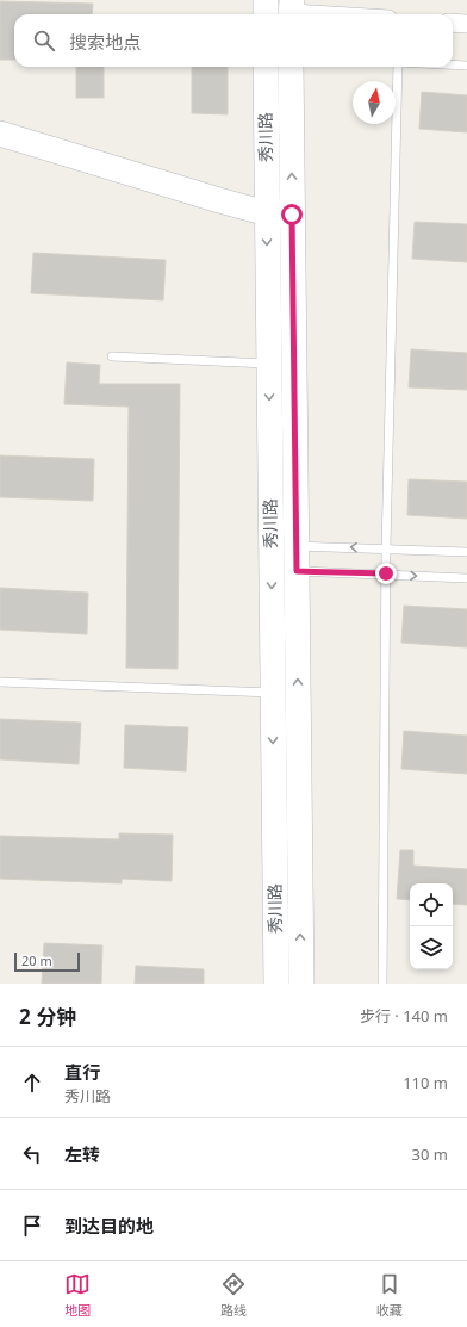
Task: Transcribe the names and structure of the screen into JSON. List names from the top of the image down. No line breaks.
{"streets":{"main road":["秀川路"]},"scale_bar":"20 m","north":"top","page":{"search":"搜索地点","scale":"20 m","heading":["2 分钟","步行 · 140 m"],"list":[["直行","秀川路","110 m"],["左转","30 m"],"到达目的地"],"nav":["地图","路线","收藏"]}}
